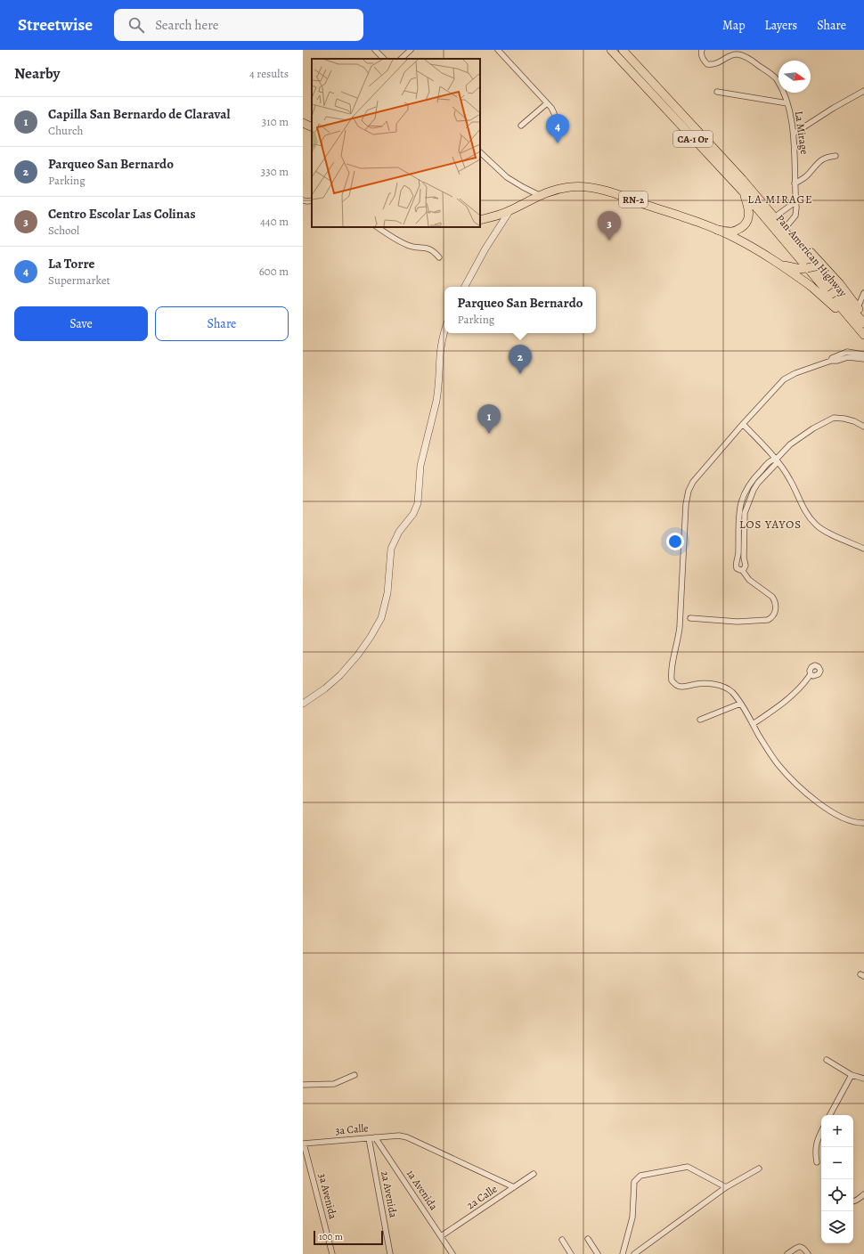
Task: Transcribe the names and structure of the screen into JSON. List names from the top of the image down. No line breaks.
{"streets":{"main road":["CA-1 Or","RN-2","Pan-American Highway"],"street":["La Mirage","3a Calle","1a Avenida","2a Avenida","3a Avenida","2a Calle"]},"crossings":[["3a Calle","1a Avenida"],["3a Calle","2a Avenida"],["3a Calle","3a Avenida"],["3a Calle","2a Calle"],["1a Avenida","2a Calle"]],"districts":["LA MIRAGE","LOS YAYOS"],"scale_bar":"100 m","north":"right","page":{"header":"Streetwise","search":"Search here","nav":["Map","Layers","Share"],"heading":["Nearby","4 results"],"list":[{"mark":"1","name":"Capilla San Bernardo de Claraval","note":"Church","value":"310 m"},{"mark":"2","name":"Parqueo San Bernardo","note":"Parking","value":"330 m"},{"mark":"3","name":"Centro Escolar Las Colinas","note":"School","value":"440 m"},{"mark":"4","name":"La Torre","note":"Supermarket","value":"600 m"}],"pins":["4","3","2","1"],"popup":["Parqueo San Bernardo","Parking"],"buttons":["Save","Share"],"map_buttons":["+","−"],"scale":"100 m"}}
